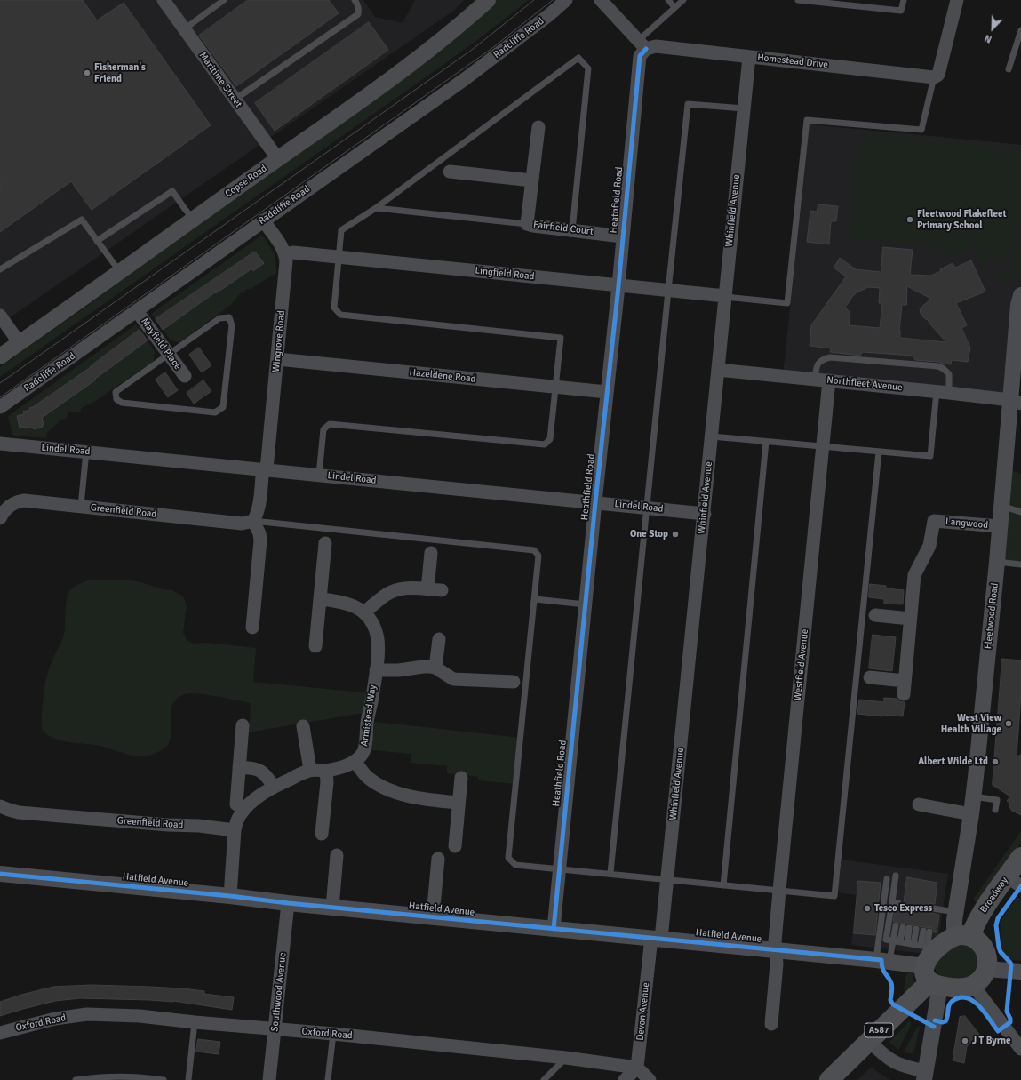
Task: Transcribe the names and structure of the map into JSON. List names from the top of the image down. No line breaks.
{"streets":{"main road":["Broadway","A587"],"street":["Radcliffe Road","Homestead Drive","Maritime Street","Copse Road","Heathfield Road","Whinfield Avenue","Fairfield Court","Lingfield Road","Wingrove Road","Mayfield Place","Hazeldene Road","Northfleet Avenue","Lindel Road","Greenfield Road","Langwood","Fleetwood Road","Westfield Avenue","Armistead Way","Hatfield Avenue","Southwood Avenue","Devon Avenue","Oxford Road"]},"crossings":[["Radcliffe Road","Mayfield Place"],["Homestead Drive","Heathfield Road"],["Homestead Drive","Whinfield Avenue"],["Maritime Street","Copse Road"],["Heathfield Road","Fairfield Court"],["Heathfield Road","Lingfield Road"],["Heathfield Road","Hazeldene Road"],["Heathfield Road","Lindel Road"],["Heathfield Road","Hatfield Avenue"],["Whinfield Avenue","Lingfield Road"],["Whinfield Avenue","Northfleet Avenue"],["Whinfield Avenue","Lindel Road"],["Whinfield Avenue","Hatfield Avenue"],["Whinfield Avenue","Devon Avenue"],["Lingfield Road","Wingrove Road"],["Wingrove Road","Hazeldene Road"],["Wingrove Road","Lindel Road"],["Northfleet Avenue","Fleetwood Road"],["Northfleet Avenue","Westfield Avenue"],["Langwood","Fleetwood Road"],["Fleetwood Road","Broadway"],["Fleetwood Road","A587"],["Westfield Avenue","Hatfield Avenue"],["Hatfield Avenue","Southwood Avenue"],["Hatfield Avenue","Devon Avenue"],["Hatfield Avenue","A587"],["Broadway","A587"],["Southwood Avenue","Oxford Road"],["Devon Avenue","Oxford Road"]],"places":["Fisherman's Friend","Fleetwood Flakefleet Primary School","One Stop","West View Health Village","Albert Wilde Ltd","Tesco Express","J T Byrne"],"north":"bottom left"}
